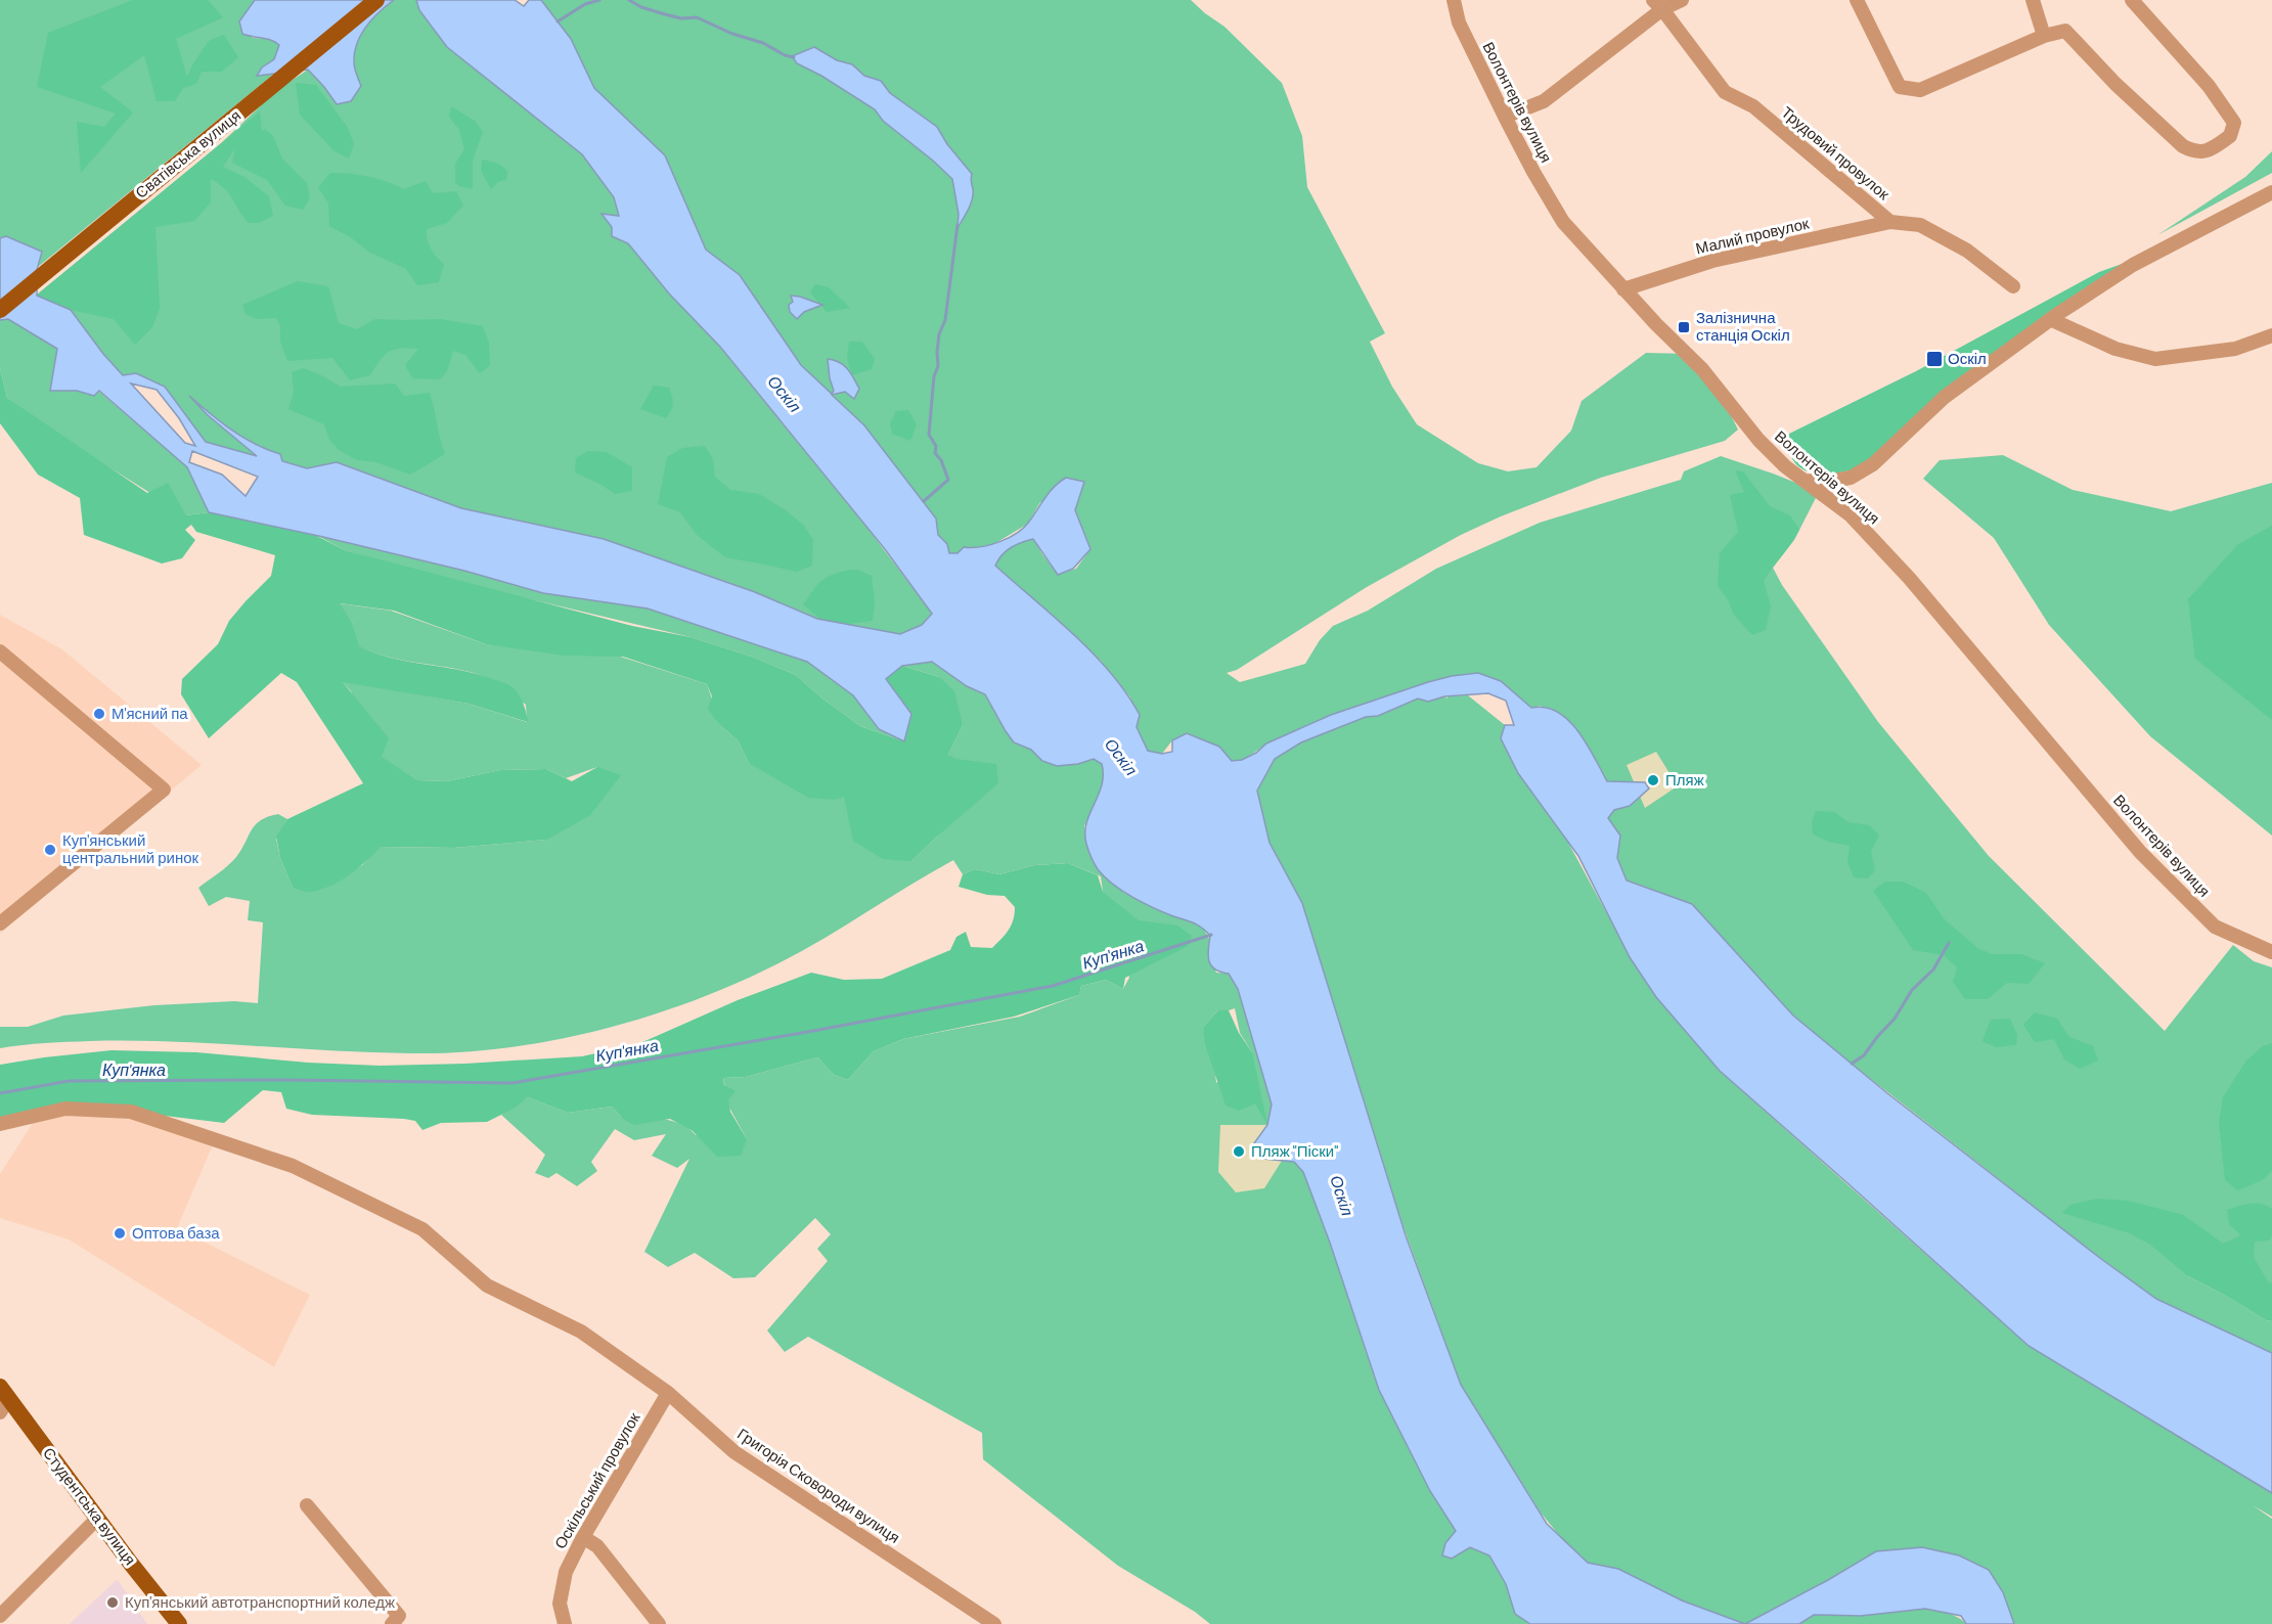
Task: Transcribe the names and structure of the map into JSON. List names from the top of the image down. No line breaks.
{"streets":{"main road":["Сватівська вулиця","Студентська вулиця"],"street":["Волонтерів вулиця","Трудовий провулок","Малий провулок","Оскільський провулок","Григорія Сковороди вулиця"]},"crossings":[["Волонтерів вулиця","Малий провулок"],["Трудовий провулок","Малий провулок"],["Оскільський провулок","Григорія Сковороди вулиця"]],"water":["Оскіл","Куп'янка"],"places":{"transit":["Залізнична станція Оскіл","Оскіл"],"other":["М'ясний па","Пляж","Куп'янський центральний ринок","Пляж \"Піски\"","Оптова база","Куп'янський автотранспортний коледж"]}}
